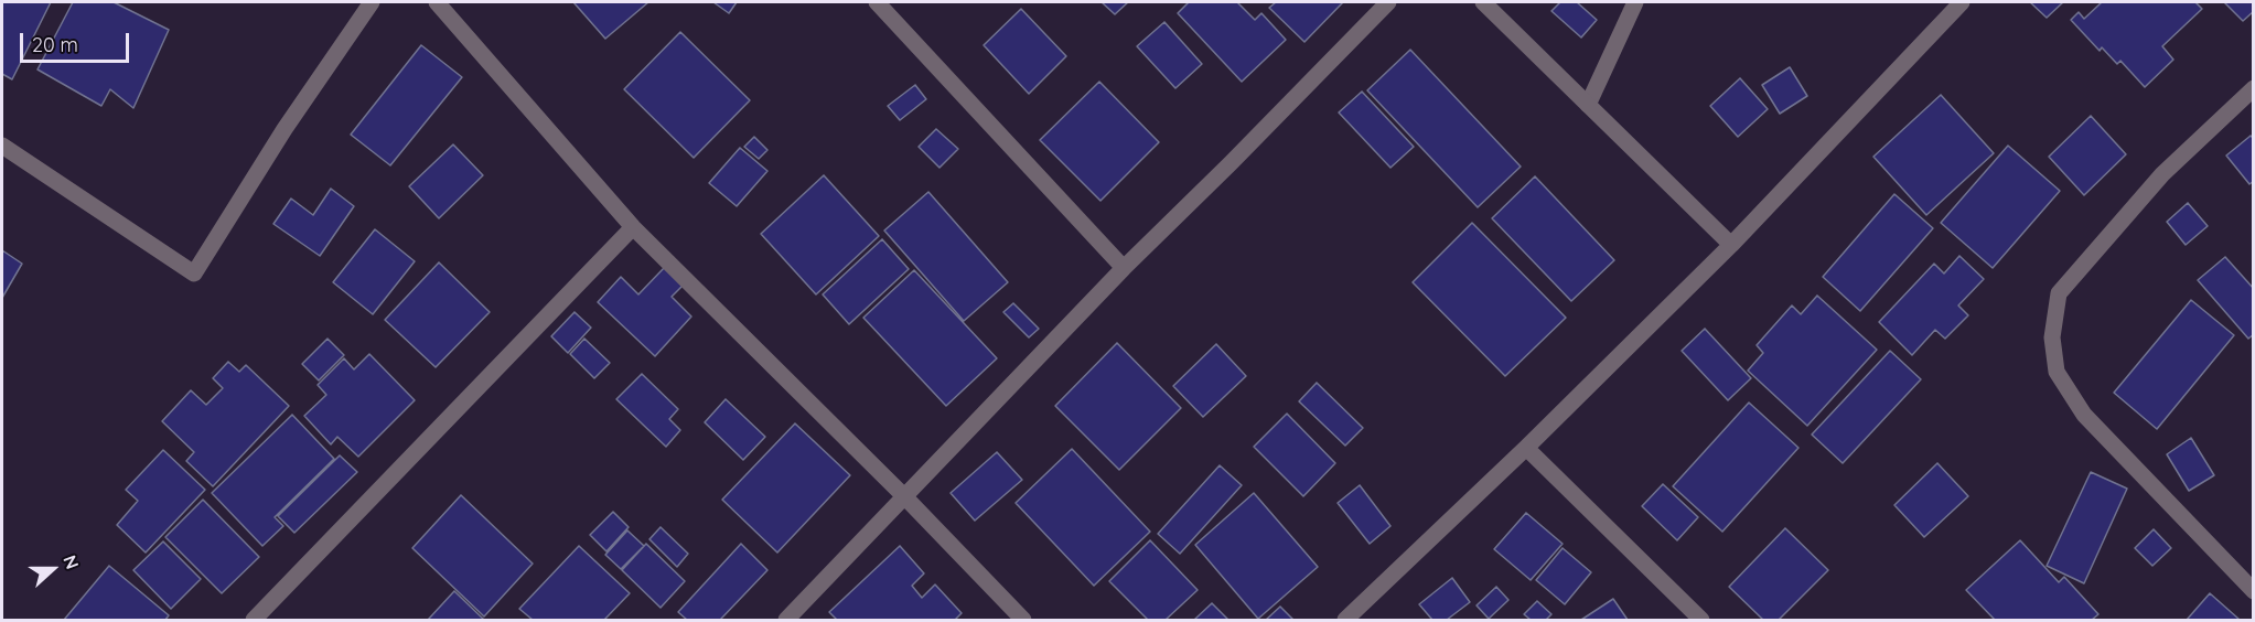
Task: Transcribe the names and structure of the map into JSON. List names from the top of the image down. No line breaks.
{"scale_bar":"20 m","north":"right"}
